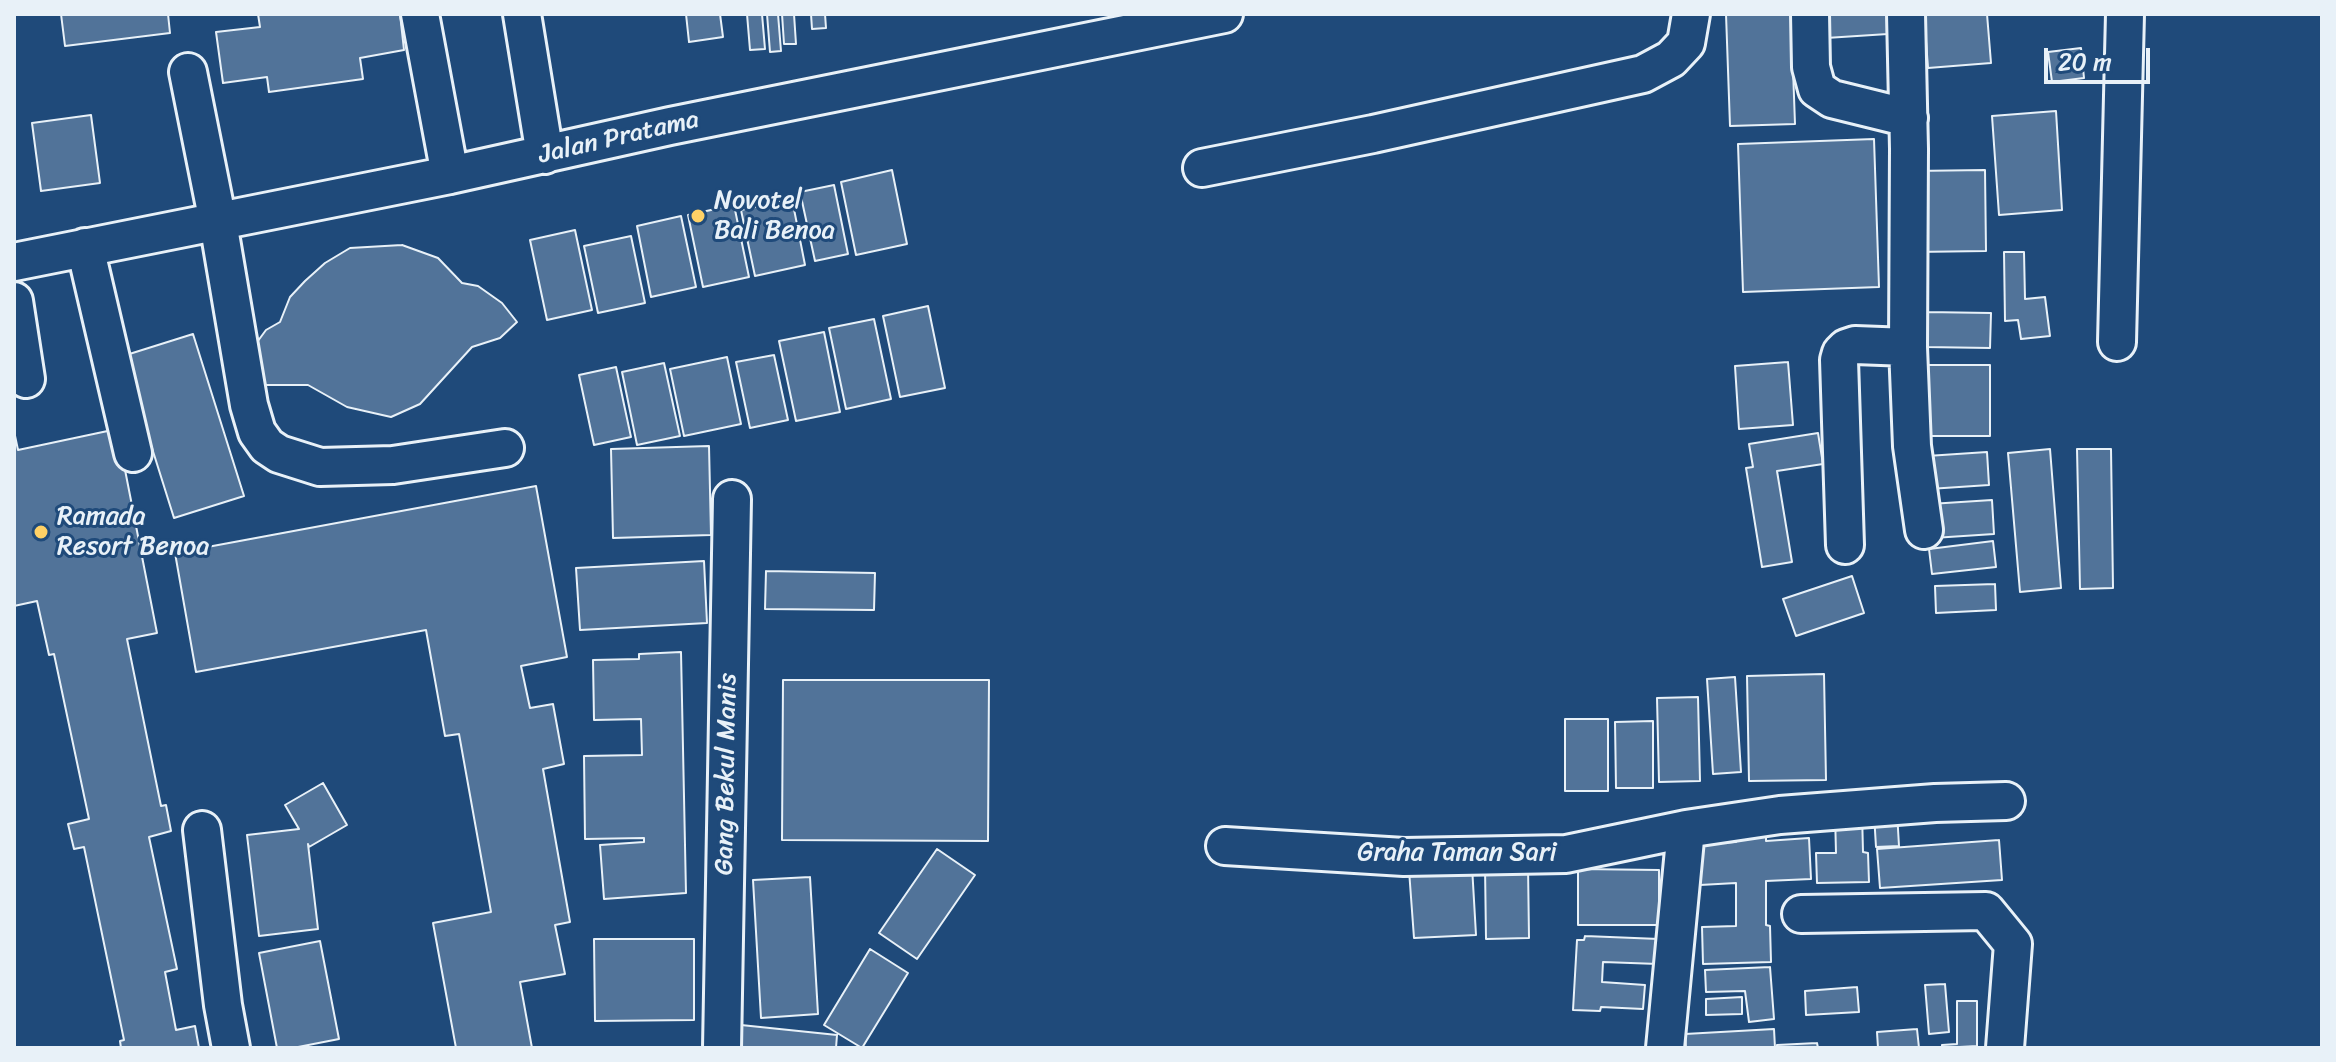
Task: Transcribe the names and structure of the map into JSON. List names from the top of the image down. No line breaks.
{"streets":{"street":["Jalan Pratama","Gang Bekul Manis","Graha Taman Sari"]},"places":["Novotel Bali Benoa","Ramada Resort Benoa"],"scale_bar":"20 m"}
